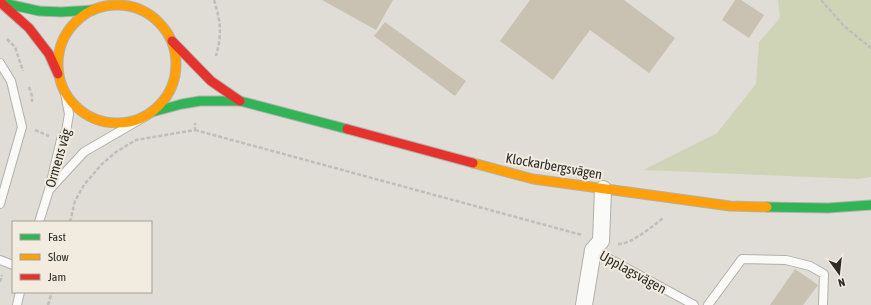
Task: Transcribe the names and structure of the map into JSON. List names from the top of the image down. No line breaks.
{"streets":{"main road":["Klockarbergsvägen"],"lane":["Ormens väg","Upplagsvägen"]},"crossings":[["Ormens väg","Klockarbergsvägen"]],"legend":["Fast","Slow","Jam"],"north":"bottom"}
